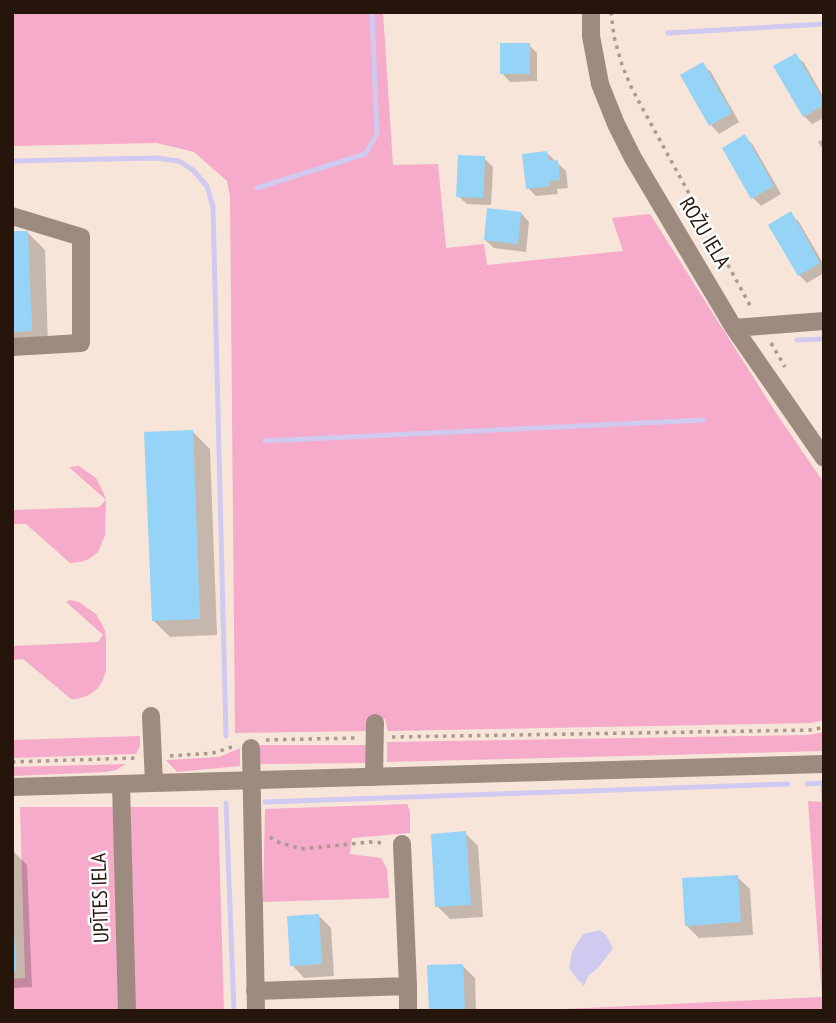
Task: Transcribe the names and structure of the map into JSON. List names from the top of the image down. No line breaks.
{"streets":{"street":["ROŽU IELA","UPĪTES IELA"]}}
